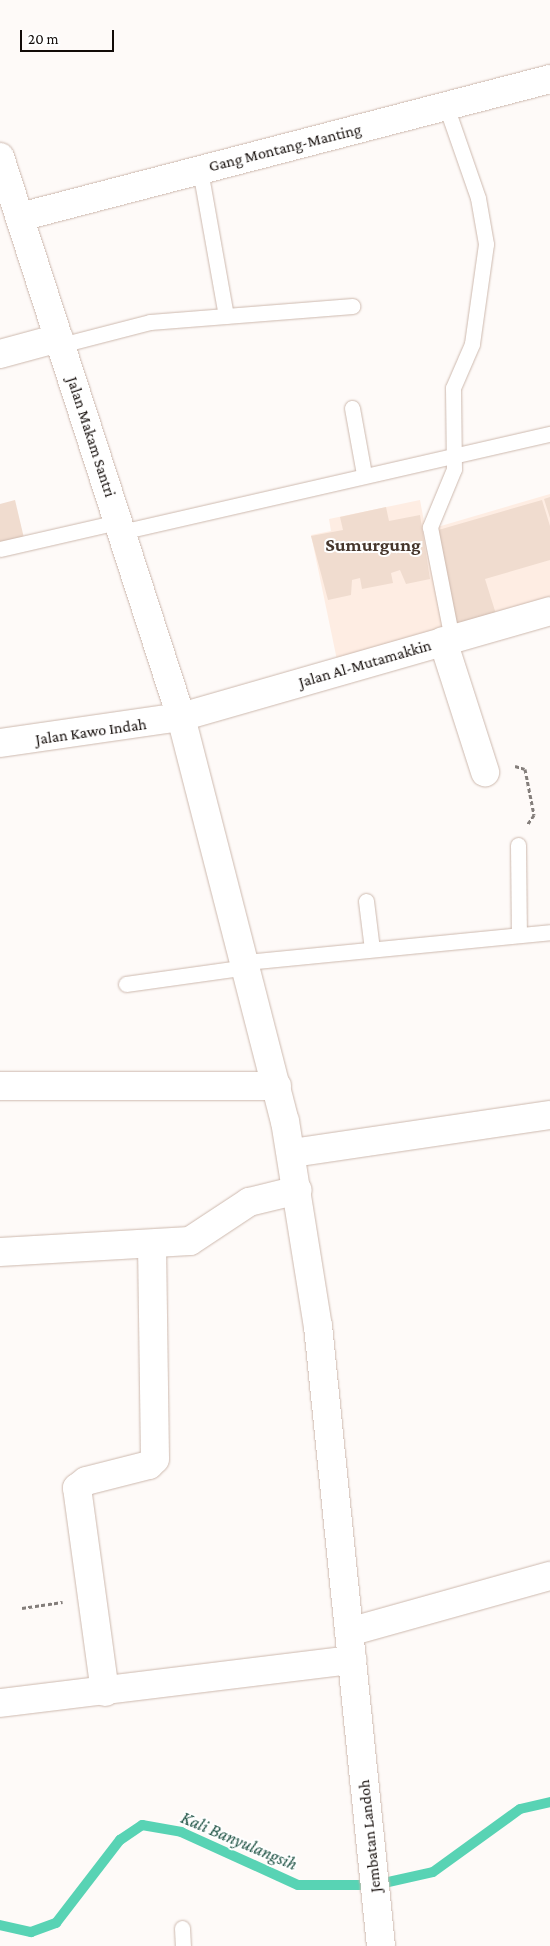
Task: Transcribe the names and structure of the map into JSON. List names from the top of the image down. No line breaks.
{"streets":{"street":["Gang Montang-Manting","Jalan Makam Santri","Jalan Al-Mutamakkin","Jalan Kawo Indah","Jembatan Landoh"]},"crossings":[["Gang Montang-Manting","Jalan Makam Santri"],["Jalan Makam Santri","Jalan Al-Mutamakkin"],["Jalan Makam Santri","Jalan Kawo Indah"],["Jalan Makam Santri","Jembatan Landoh"],["Jalan Al-Mutamakkin","Jalan Kawo Indah"]],"districts":["Sumurgung"],"water":["Kali Banyulangsih"],"scale_bar":"20 m"}
